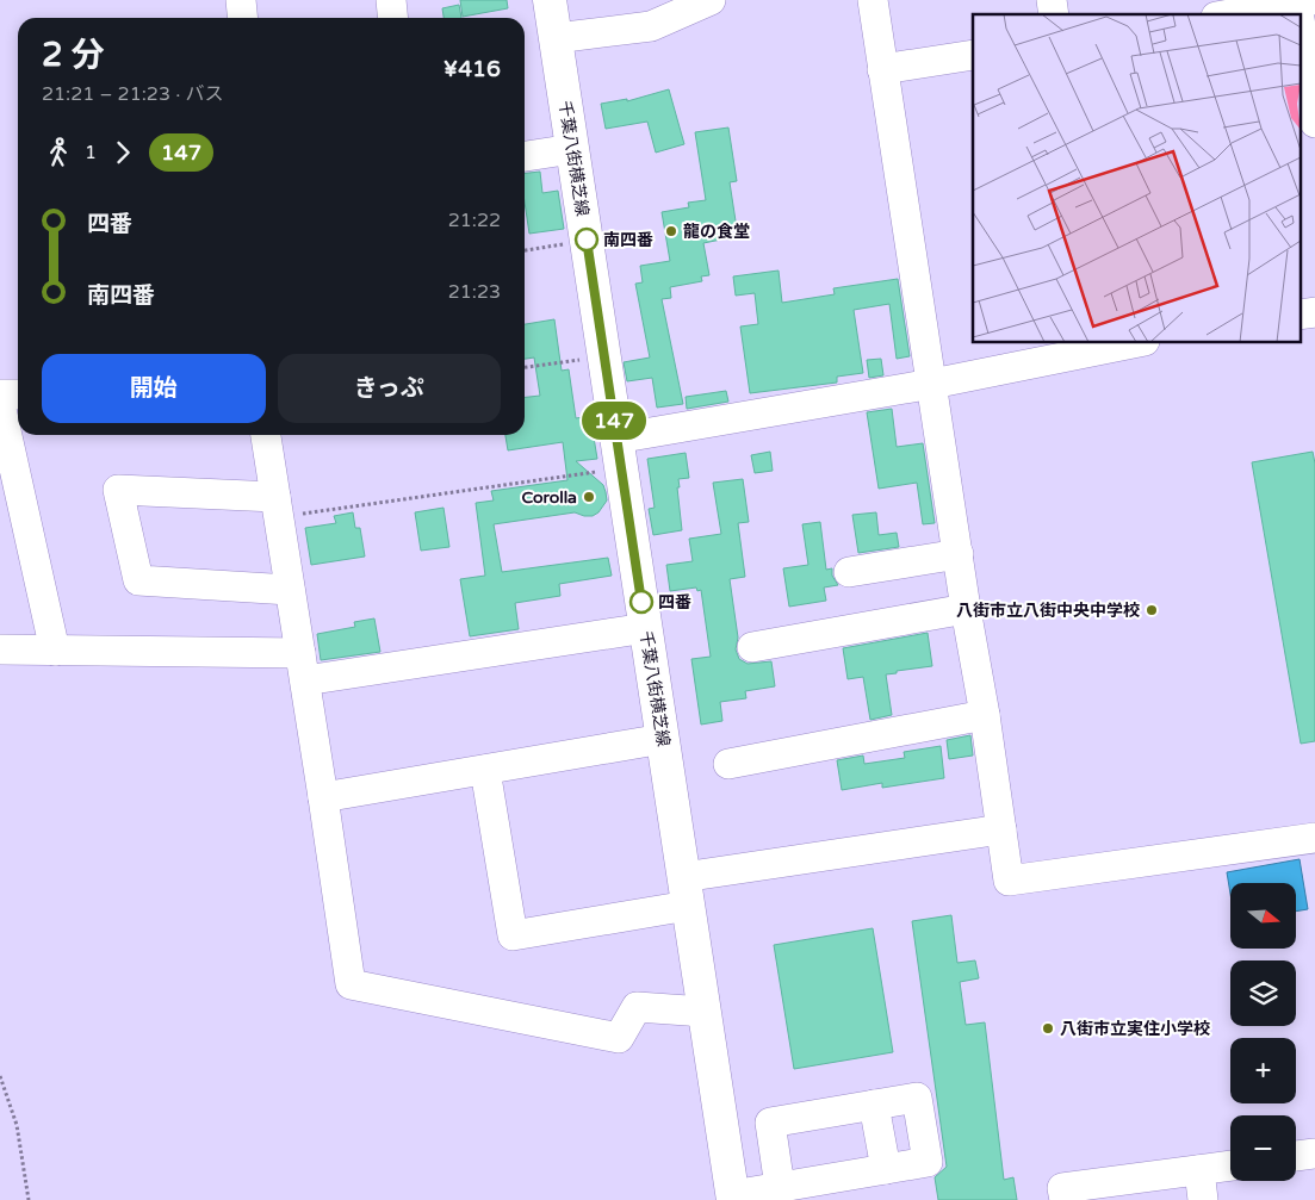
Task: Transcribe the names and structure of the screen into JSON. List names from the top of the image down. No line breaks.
{"streets":{"main road":["千葉八街横芝線"]},"places":["龍の食堂","南四番","Corolla","四番","八街市立八街中央中学校","八街市立実住小学校"],"lines":["bus line 147"],"north":"right","page":{"on_map":"147","heading":["2 分","21:21 – 21:23 · バス","¥416"],"legs":["1","147"],"list":[{"name":"四番","value":"21:22"},{"name":"南四番","value":"21:23"}],"buttons":["開始","きっぷ"],"map_buttons":["+","−"]}}
